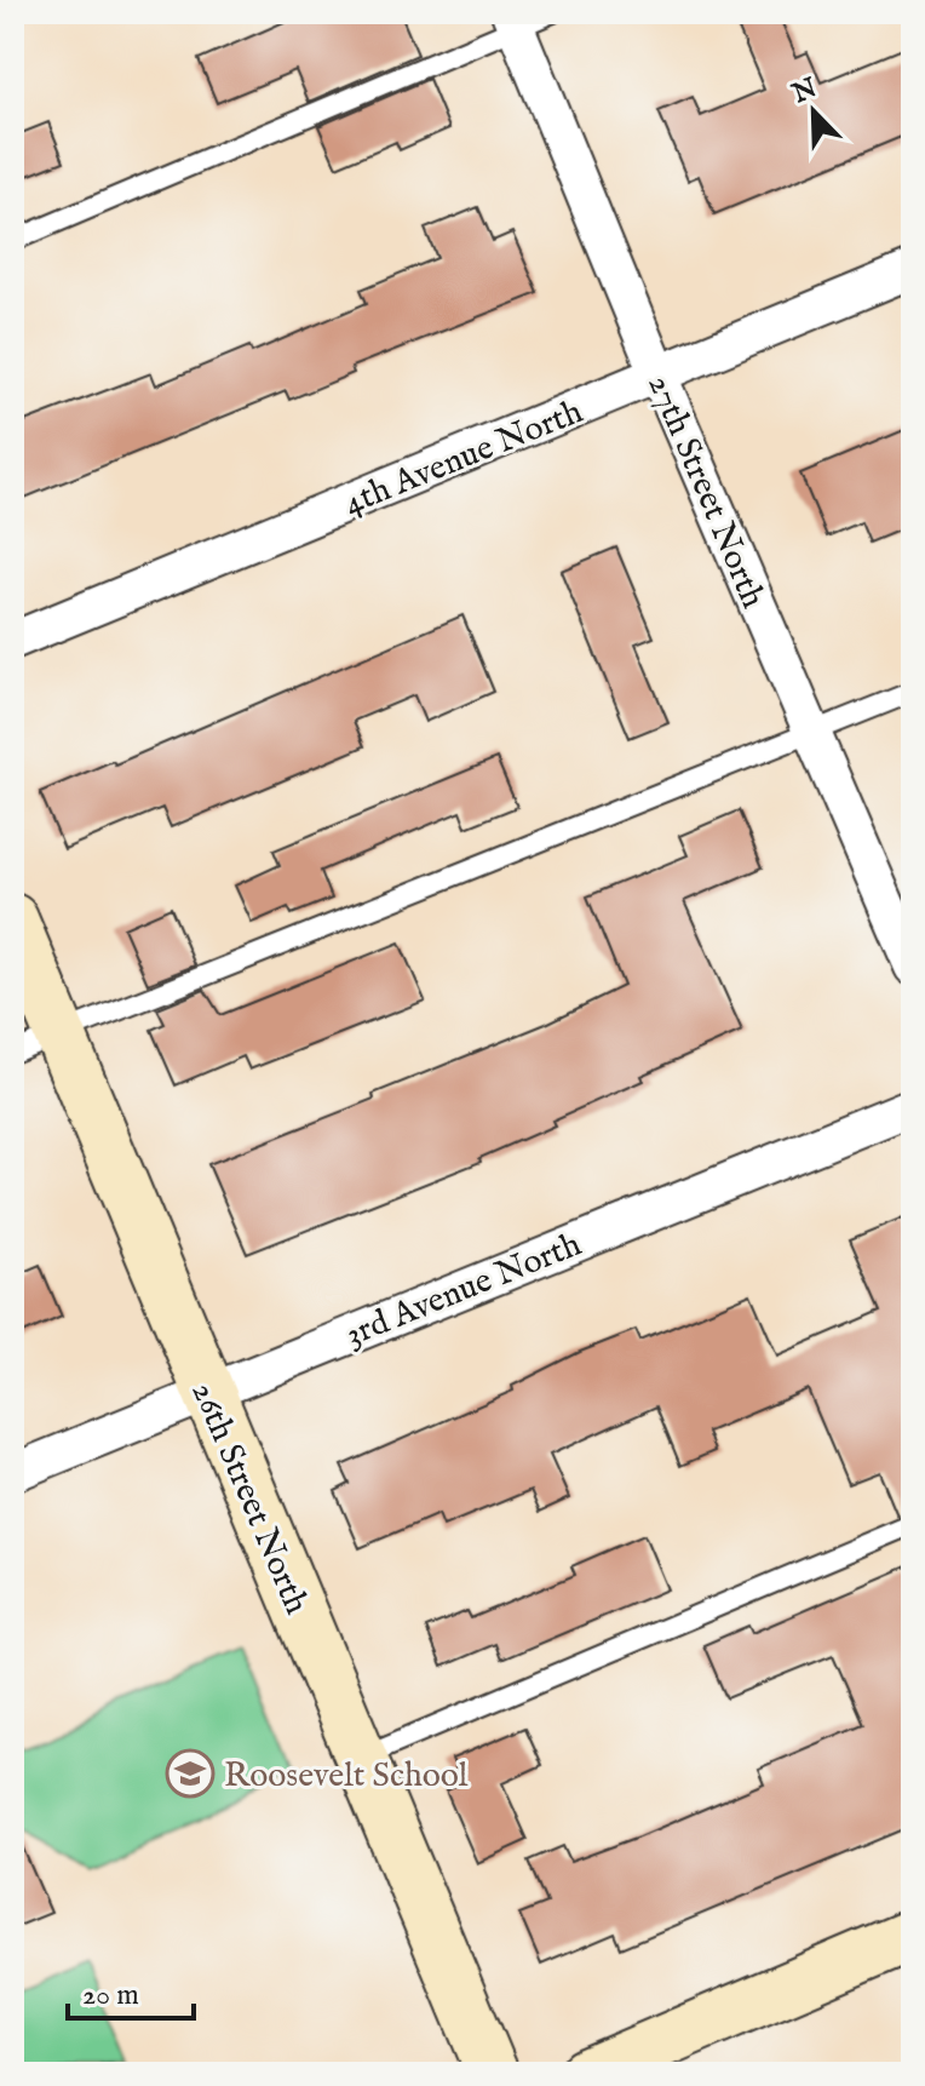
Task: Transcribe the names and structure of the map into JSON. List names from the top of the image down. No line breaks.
{"streets":{"street":["4th Avenue North","27th Street North","3rd Avenue North","26th Street North"]},"crossings":[["4th Avenue North","27th Street North"],["3rd Avenue North","26th Street North"]],"places":{"school or university":["Roosevelt School"]},"scale_bar":"20 m","north":"top left"}
